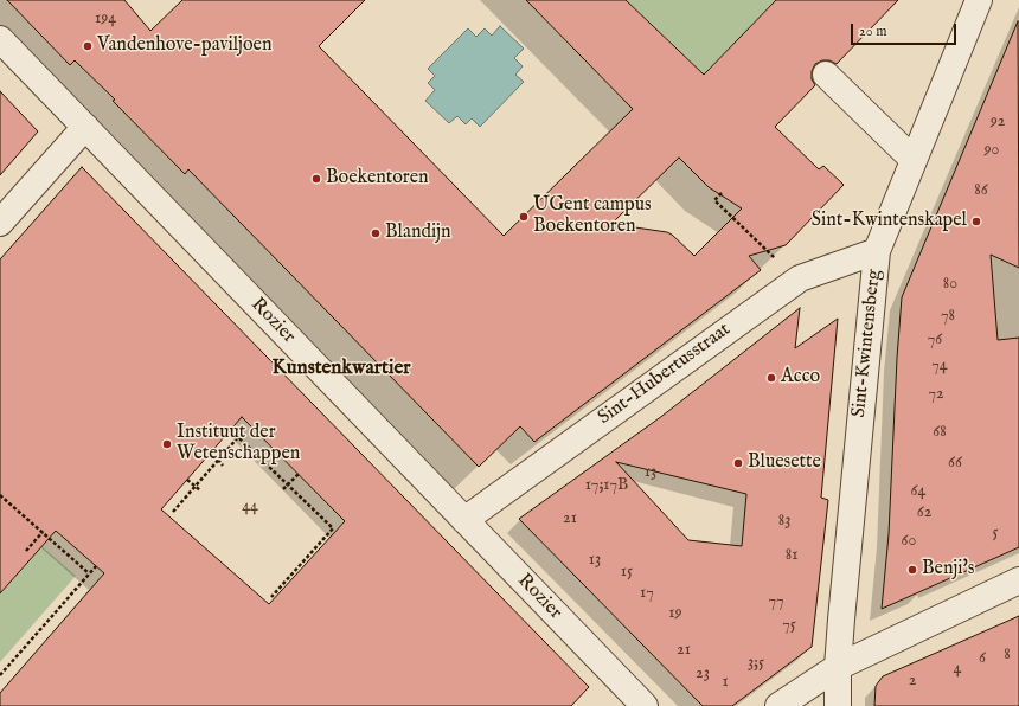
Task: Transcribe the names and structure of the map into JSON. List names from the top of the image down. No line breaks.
{"streets":{"street":["Rozier","Sint-Kwintensberg","Sint-Hubertusstraat"]},"crossings":[["Rozier","Sint-Hubertusstraat"],["Sint-Kwintensberg","Sint-Hubertusstraat"]],"districts":["Kunstenkwartier"],"places":["Vandenhove-paviljoen","Boekentoren","UGent campus Boekentoren","Sint-Kwintenskapel","Blandijn","Acco","Instituut der Wetenschappen","Bluesette","Benji's"],"house_numbers":["194","92","90","86","80","78","76","74","72","68","66","13","17;17B","64","44","62","21","83","5","60","81","13","15","17","77","19","75","21","8","6","3;5","4","23","2","1"],"scale_bar":"20 m"}
